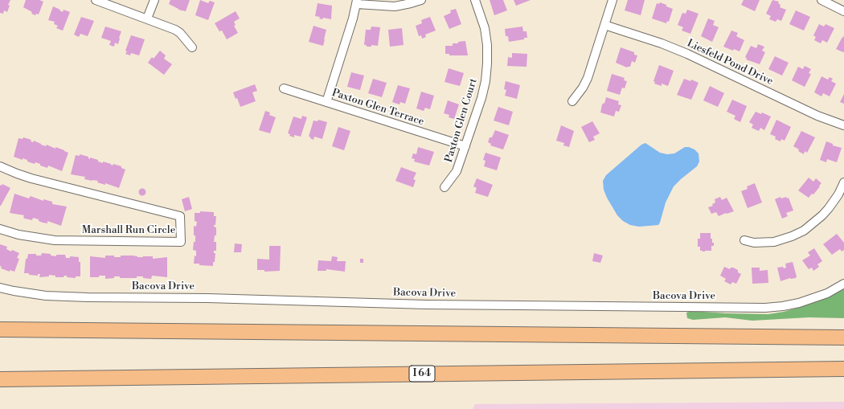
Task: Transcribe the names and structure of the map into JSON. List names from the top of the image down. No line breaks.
{"streets":{"highway":["I 64"],"street":["Liesfeld Pond Drive","Paxton Glen Terrace","Paxton Glen Court","Marshall Run Circle","Bacova Drive"]},"crossings":[["Paxton Glen Terrace","Paxton Glen Court"]]}
